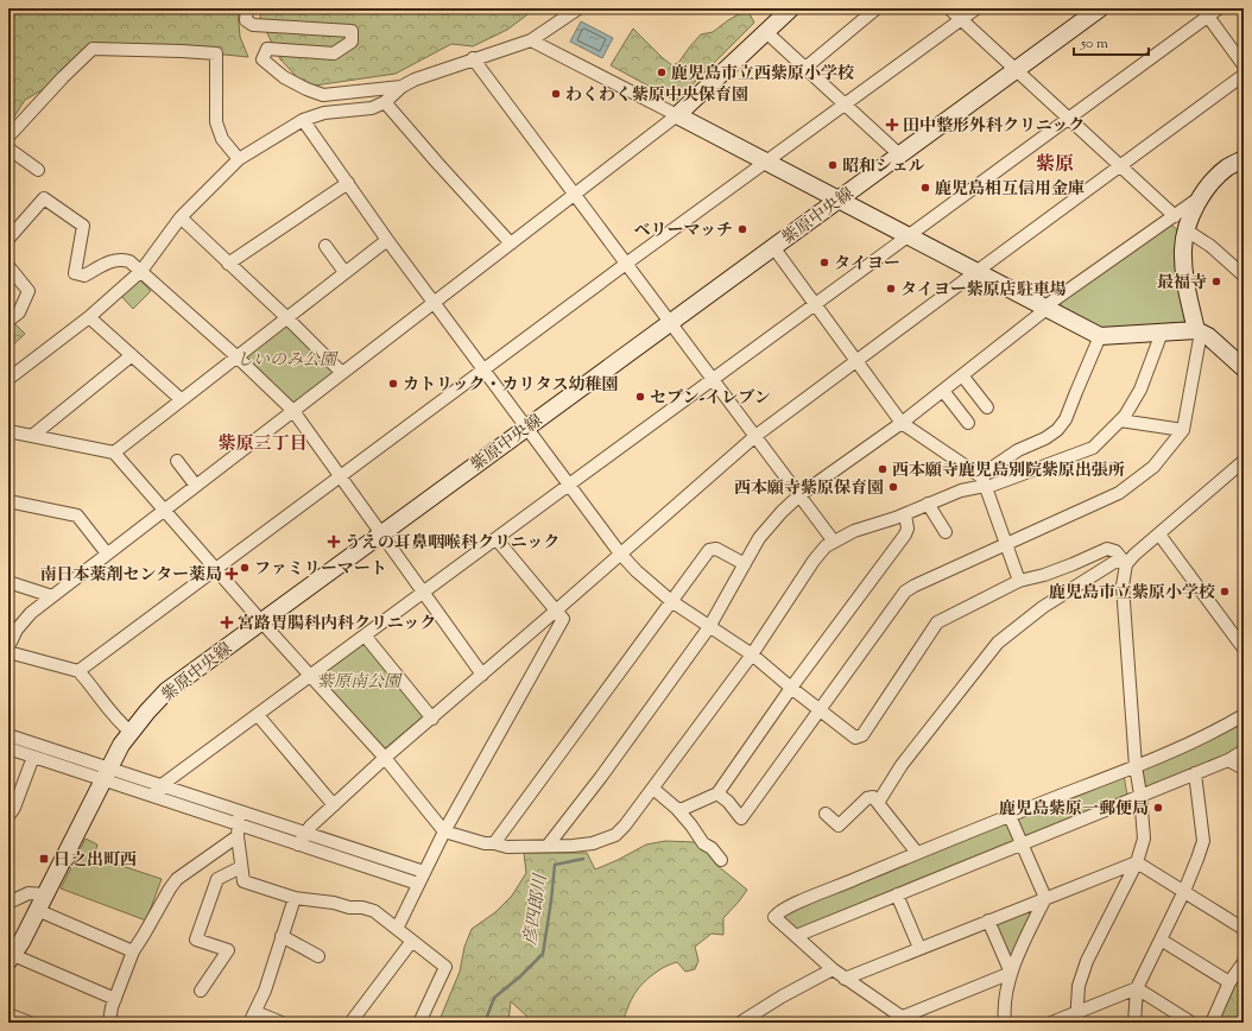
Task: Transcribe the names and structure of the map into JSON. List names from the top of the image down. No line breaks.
{"streets":{"street":["紫原中央線"]},"districts":["紫原","紫原三丁目"],"water":["彦四郎川"],"parks":["しいのみ公園","紫原南公園"],"places":{"other":["鹿児島市立西紫原小学校","わくわく紫原中央保育園","昭和シェル","鹿児島相互信用金庫","ベリーマッチ","タイヨー","最福寺","タイヨー紫原店駐車場","カトリック・カリタス幼稚園","セブン-イレブン","西本願寺鹿児島別院紫原出張所","西本願寺紫原保育園","ファミリーマート","鹿児島市立紫原小学校","鹿児島紫原一郵便局"],"health":["田中整形外科クリニック","うえの耳鼻咽喉科クリニック","南日本薬剤センター薬局","宮路胃腸科内科クリニック"],"transit":["日之出町西"]},"scale_bar":"50 m"}
